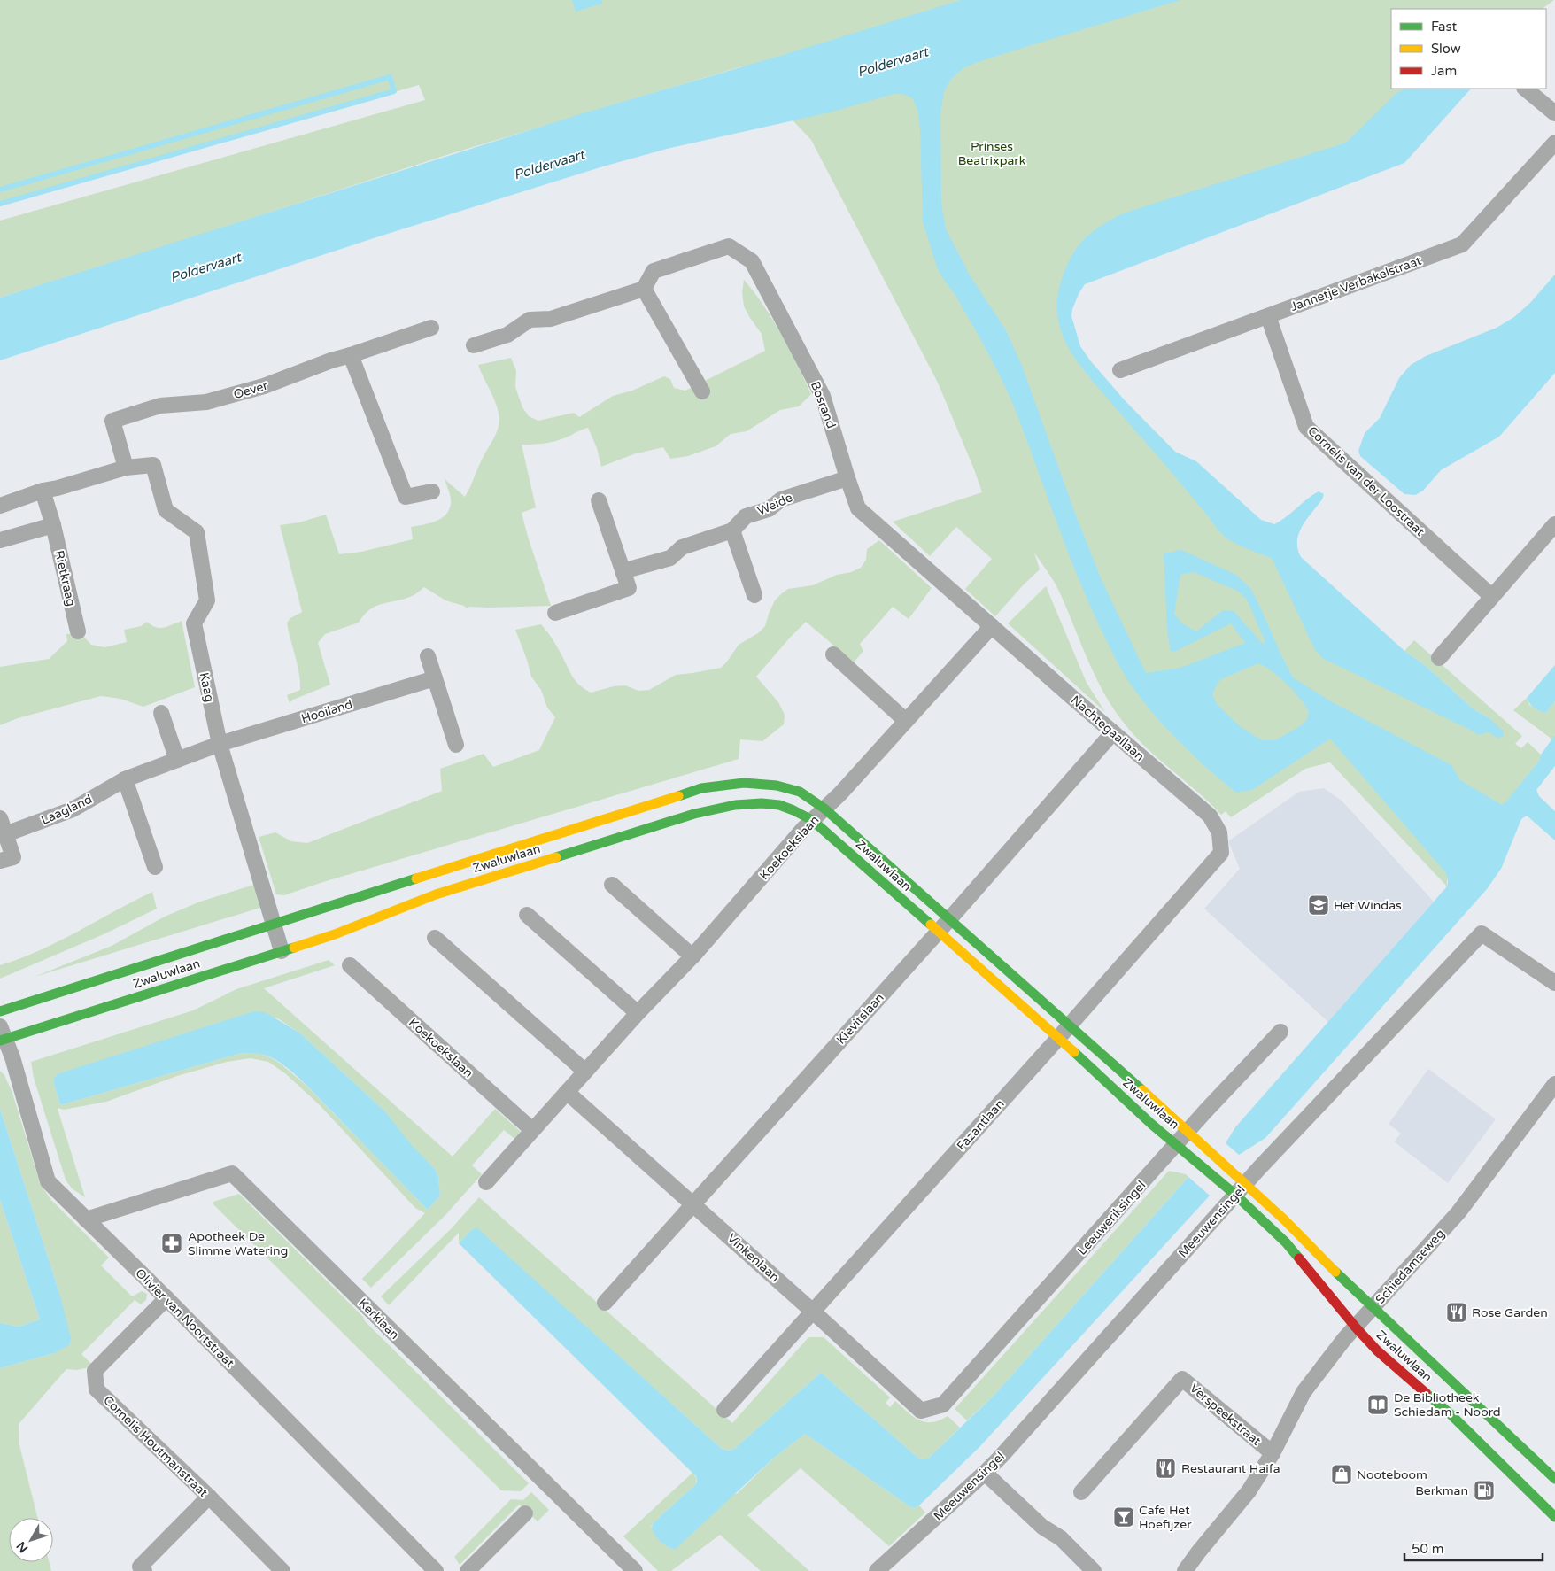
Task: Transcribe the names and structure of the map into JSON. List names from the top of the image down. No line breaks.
{"streets":{"main road":["Zwaluwlaan"],"street":["Jannetje Verbakelstraat","Oever","Bosrand","Cornelis van der Loostraat","Weide","Rietkraag","Kaag","Hooiland","Nachtegaallaan","Laagland","Koekoekslaan","Kievitslaan","Fazantlaan","Leeuweriksingel","Meeuwensingel","Vinkenlaan","Schiedamseweg","Olivier van Noortstraat","Kerklaan","Verspeekstraat","Cornelis Houtmanstraat"]},"crossings":[["Jannetje Verbakelstraat","Cornelis van der Loostraat"],["Oever","Kaag"],["Bosrand","Weide"],["Bosrand","Nachtegaallaan"],["Bosrand","Koekoekslaan"],["Kaag","Hooiland"],["Kaag","Laagland"],["Kaag","Zwaluwlaan"],["Hooiland","Laagland"],["Nachtegaallaan","Koekoekslaan"],["Nachtegaallaan","Kievitslaan"],["Nachtegaallaan","Fazantlaan"],["Koekoekslaan","Zwaluwlaan"],["Koekoekslaan","Vinkenlaan"],["Zwaluwlaan","Kievitslaan"],["Zwaluwlaan","Fazantlaan"],["Zwaluwlaan","Leeuweriksingel"],["Zwaluwlaan","Meeuwensingel"],["Zwaluwlaan","Schiedamseweg"],["Zwaluwlaan","Olivier van Noortstraat"],["Kievitslaan","Vinkenlaan"],["Fazantlaan","Vinkenlaan"],["Leeuweriksingel","Vinkenlaan"],["Schiedamseweg","Verspeekstraat"],["Olivier van Noortstraat","Kerklaan"],["Olivier van Noortstraat","Cornelis Houtmanstraat"]],"water":["Poldervaart"],"parks":["Prinses Beatrixpark"],"places":{"school or university":["Het Windas"],"pharmacy":["Apotheek De Slimme Watering"],"restaurant":["Rose Garden","Restaurant Haifa"],"library":["De Bibliotheek Schiedam - Noord"],"shop":["Nooteboom"],"fuel station":["Berkman"],"bar":["Cafe Het Hoefijzer"]},"legend":["Fast","Slow","Jam"],"scale_bar":"50 m","north":"bottom left"}
